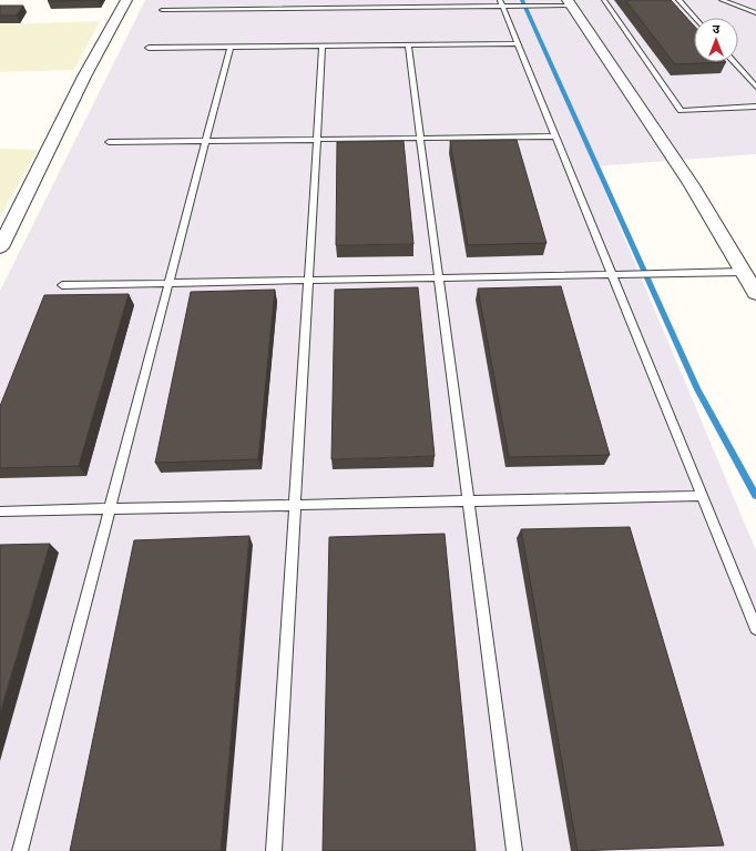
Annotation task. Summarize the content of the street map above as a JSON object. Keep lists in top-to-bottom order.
{
  "north": "top"
}
